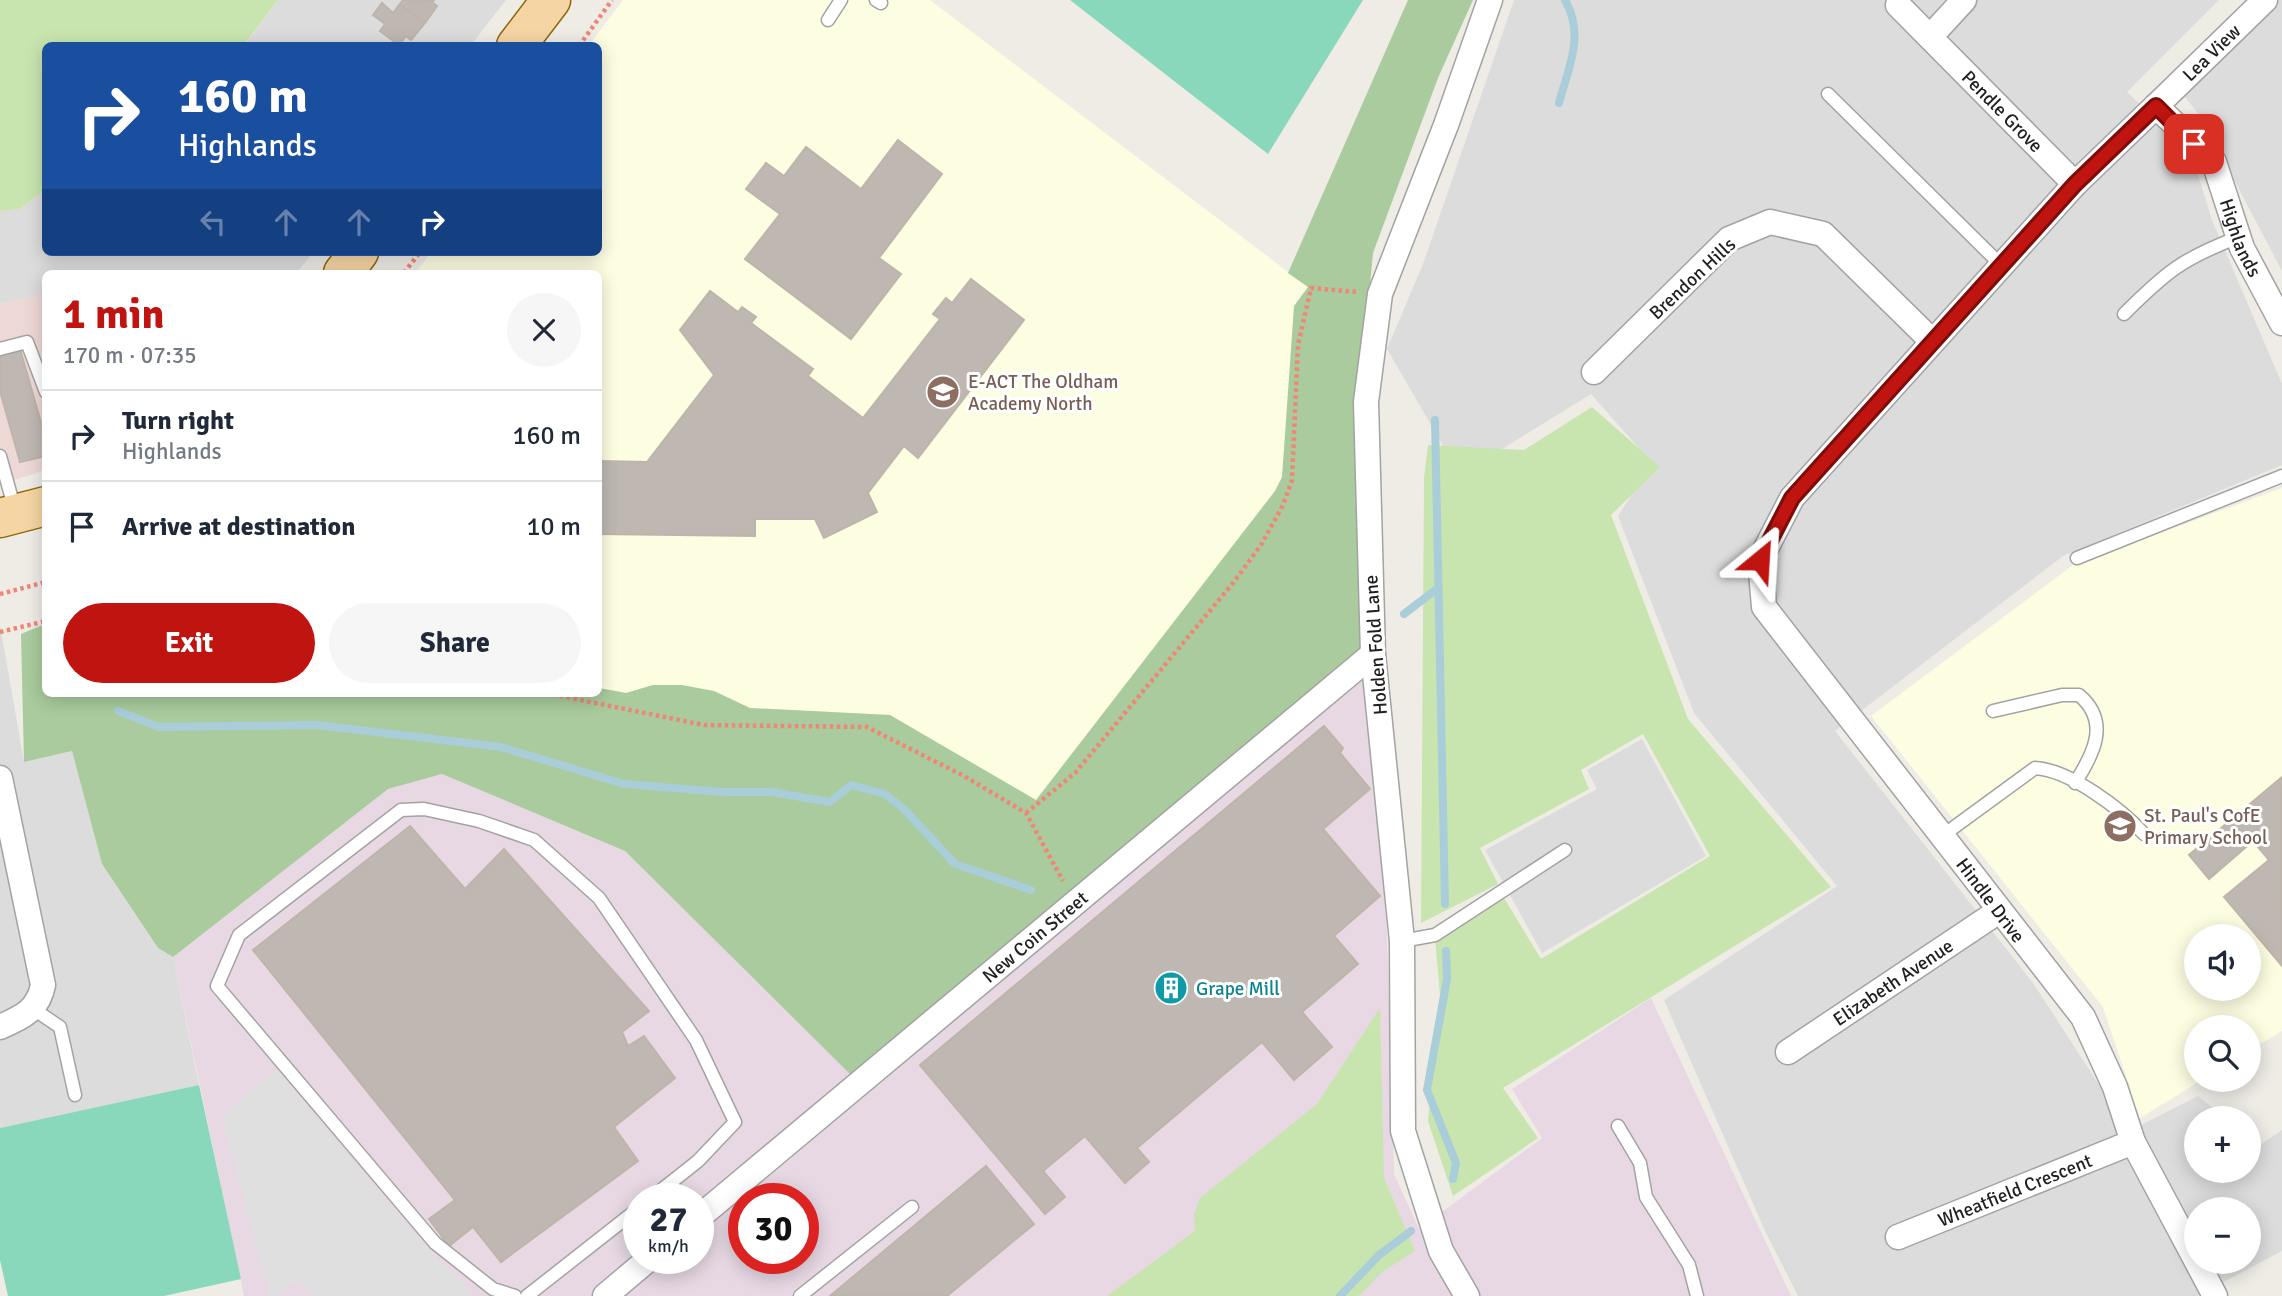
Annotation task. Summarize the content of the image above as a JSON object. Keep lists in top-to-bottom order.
{
  "streets": {
    "street": [
      "Lea View",
      "Pendle Grove",
      "Highlands",
      "Brendon Hills",
      "Holden Fold Lane",
      "Hindle Drive",
      "New Coin Street",
      "Elizabeth Avenue",
      "Wheatfield Crescent"
    ]
  },
  "crossings": [
    ["Lea View", "Highlands"],
    ["Brendon Hills", "Hindle Drive"],
    ["Holden Fold Lane", "New Coin Street"],
    ["Hindle Drive", "Elizabeth Avenue"],
    ["Hindle Drive", "Wheatfield Crescent"]
  ],
  "places": {
    "school or university": ["E-ACT The Oldham Academy North", "St. Paul's CofE Primary School"],
    "building": ["Grape Mill"]
  },
  "page": {
    "turn": ["160 m", "Highlands"],
    "heading": ["1 min", "170 m · 07:35"],
    "list": [
      {
        "name": "Turn right",
        "note": "Highlands",
        "value": "160 m"
      },
      {
        "name": "Arrive at destination",
        "value": "10 m"
      }
    ],
    "buttons": ["Exit", "Share"],
    "map_buttons": ["+", "−"],
    "speed": "27 km/h",
    "limit": "30"
  }
}
